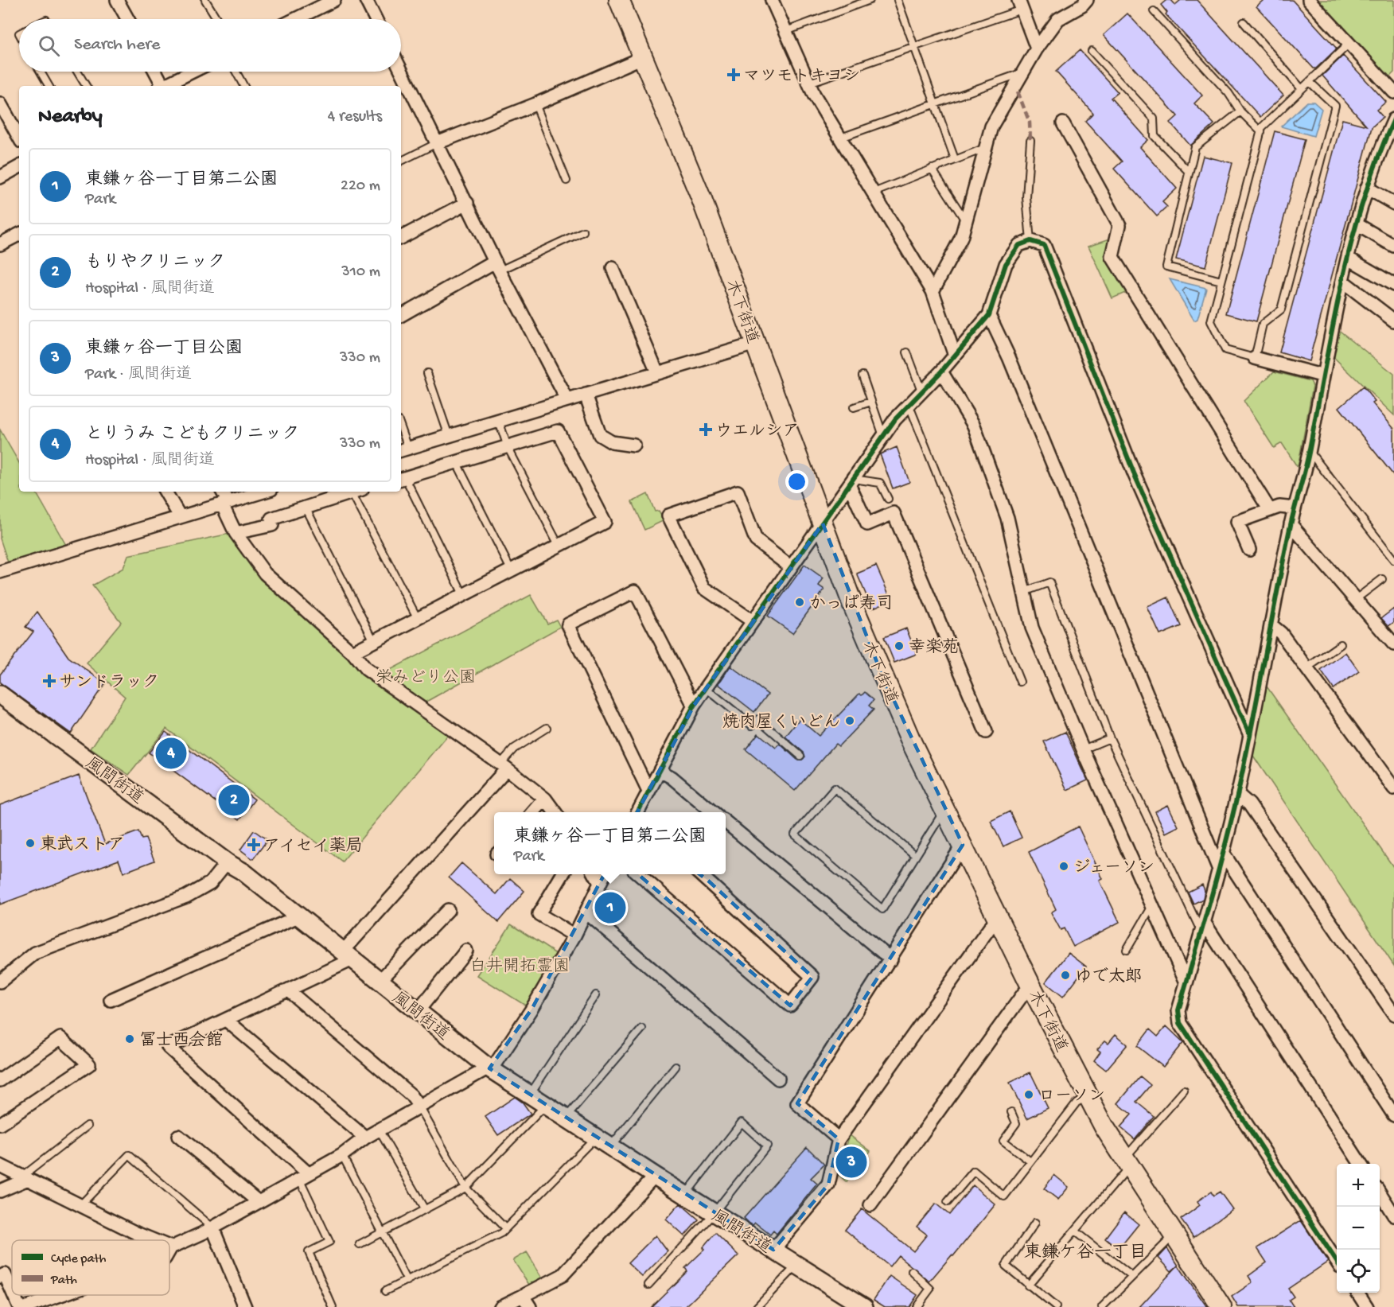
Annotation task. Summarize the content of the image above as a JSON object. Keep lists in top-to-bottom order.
{
  "streets": {
    "main road": ["木下街道"],
    "street": ["風間街道"]
  },
  "districts": ["東鎌ケ谷一丁目"],
  "parks": ["栄みどり公園", "白井開拓霊園"],
  "places": {
    "health": [
      "マツモトキヨシ",
      "ウエルシア",
      "サンドラック",
      "アイセイ薬局"
    ],
    "other": [
      "かっぱ寿司",
      "幸楽苑",
      "焼肉屋くいどん",
      "東武ストア",
      "ジェーソン",
      "ゆで太郎",
      "冨士西会館",
      "ローソン"
    ]
  },
  "legend": ["Cycle path", "Path"],
  "page": {
    "search": "Search here",
    "heading": ["Nearby", "4 results"],
    "list": [
      {
        "mark": "1",
        "name": "東鎌ヶ谷一丁目第二公園",
        "note": "Park",
        "value": "220 m"
      },
      {
        "mark": "2",
        "name": "もりやクリニック",
        "note": "Hospital · 風間街道",
        "value": "310 m"
      },
      {
        "mark": "3",
        "name": "東鎌ヶ谷一丁目公園",
        "note": "Park · 風間街道",
        "value": "330 m"
      },
      {
        "mark": "4",
        "name": "とりうみ こどもクリニック",
        "note": "Hospital · 風間街道",
        "value": "330 m"
      }
    ],
    "pins": [
      "4",
      "2",
      "1",
      "3"
    ],
    "popup": ["東鎌ヶ谷一丁目第二公園", "Park"],
    "map_buttons": ["+", "−"]
  }
}
